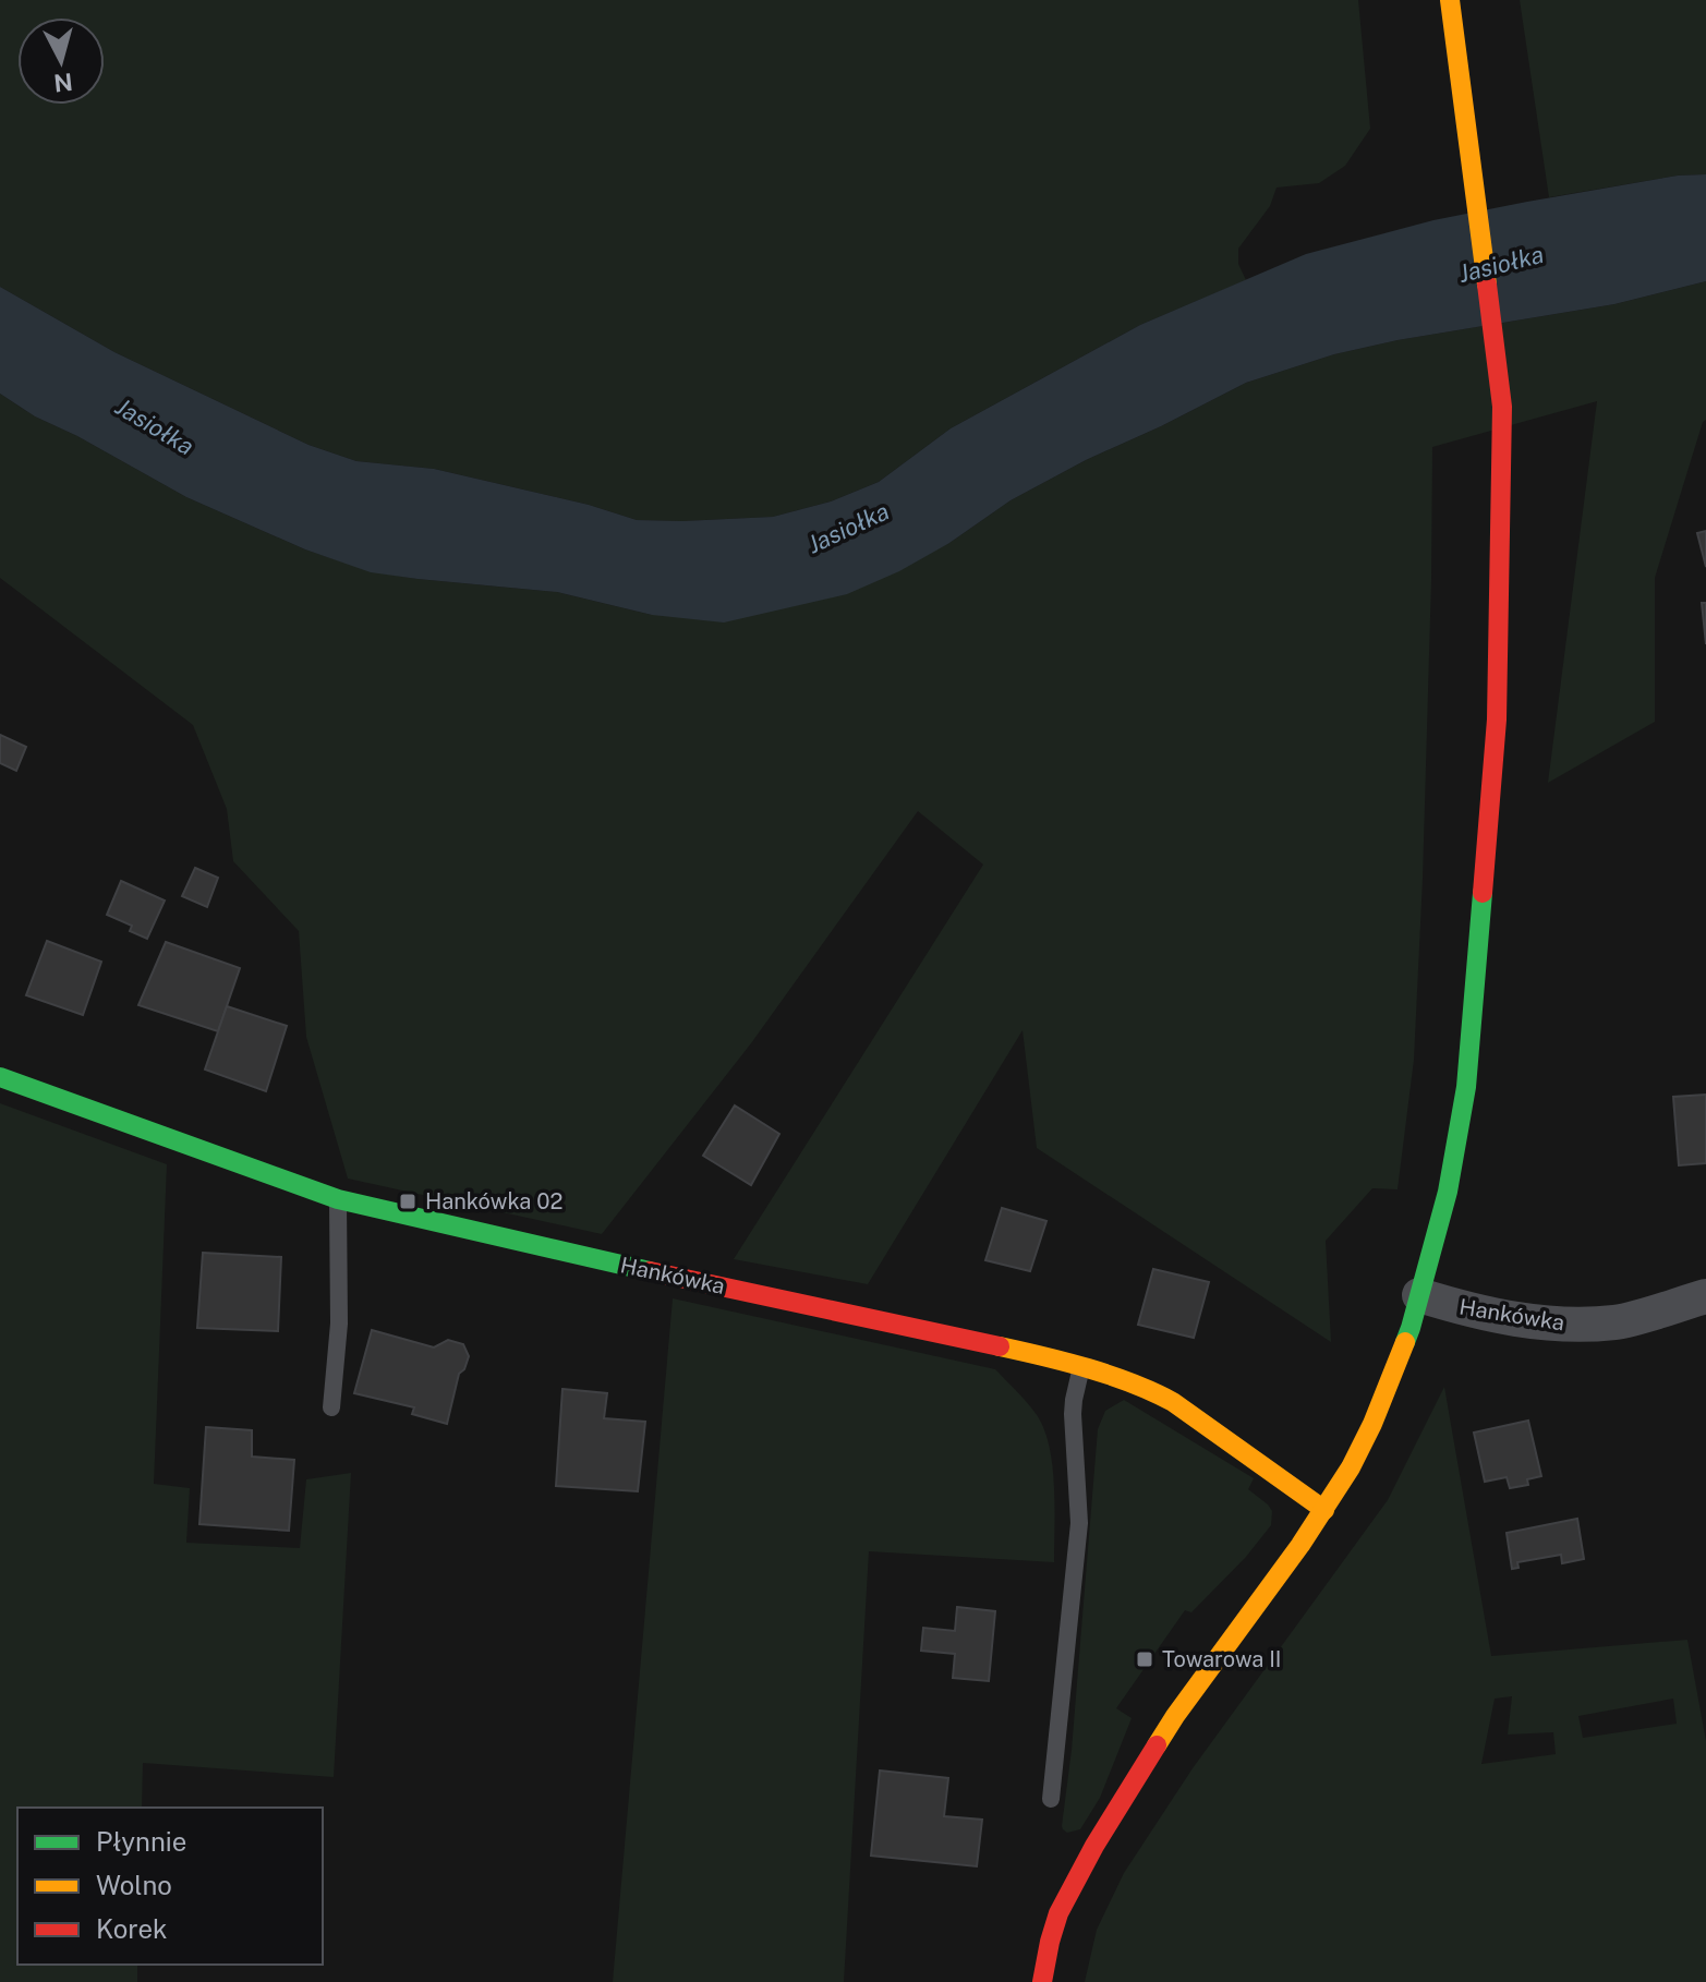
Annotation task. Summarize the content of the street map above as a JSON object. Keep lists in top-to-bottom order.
{
  "streets": {
    "street": ["Hankówka"]
  },
  "water": ["Jasiołka"],
  "places": {
    "transit": ["Hankówka 02", "Towarowa II"]
  },
  "legend": ["Płynnie", "Wolno", "Korek"],
  "north": "bottom"
}
